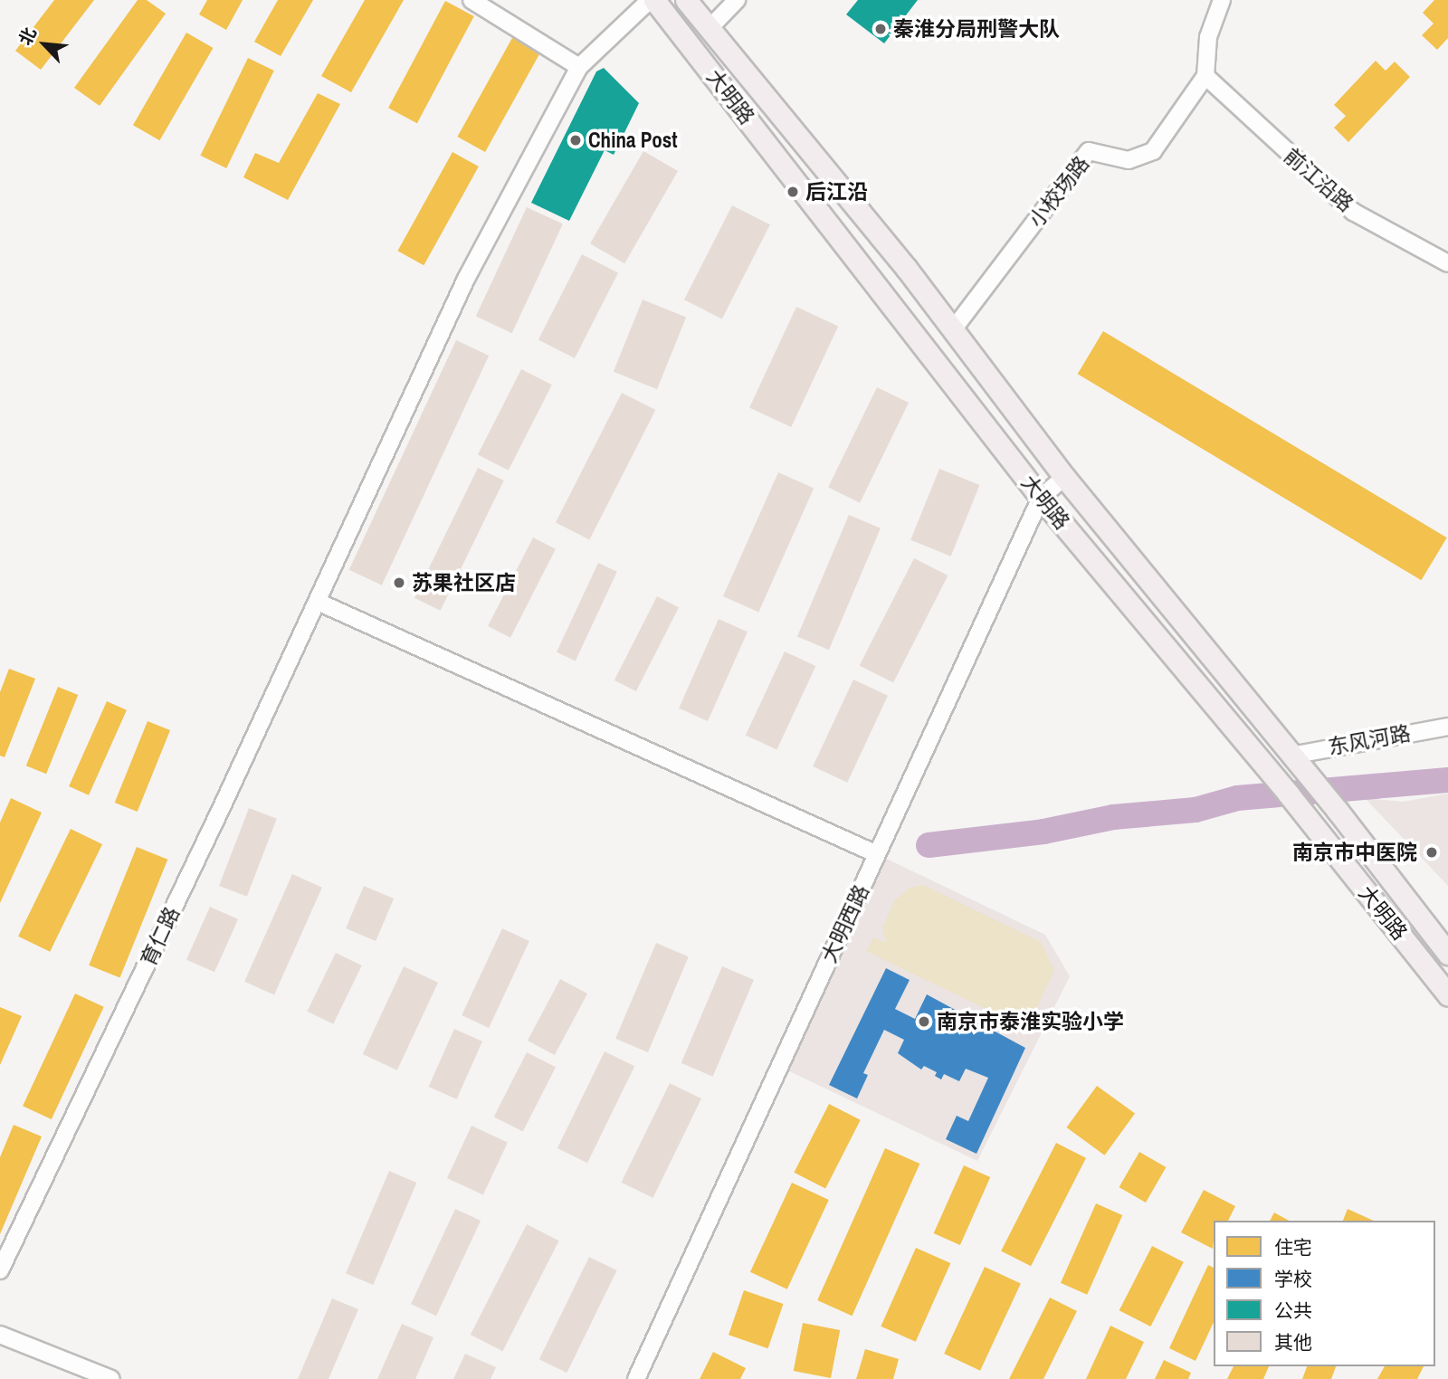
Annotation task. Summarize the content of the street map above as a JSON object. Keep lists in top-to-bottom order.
{
  "streets": {
    "main road": ["大明路"],
    "street": [
      "前江沿路",
      "小校场路",
      "东风河路",
      "大明西路",
      "育仁路"
    ]
  },
  "crossings": [
    ["大明路", "大明西路"],
    ["大明路", "育仁路"],
    ["前江沿路", "小校场路"]
  ],
  "places": [
    "秦淮分局刑警大队",
    "China Post",
    "后江沿",
    "苏果社区店",
    "南京市中医院",
    "南京市泰淮实验小学"
  ],
  "legend": [
    "住宅",
    "学校",
    "公共",
    "其他"
  ],
  "north": "top left"
}
